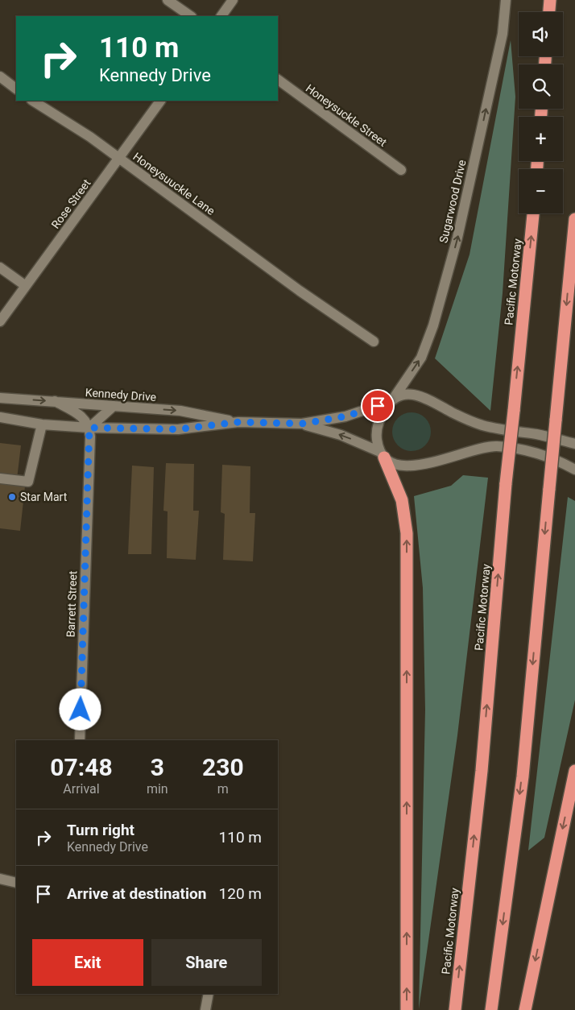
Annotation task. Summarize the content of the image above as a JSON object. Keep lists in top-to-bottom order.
{
  "streets": {
    "highway": ["Pacific Motorway"],
    "street": [
      "Honeysuckle Street",
      "Honeysuuckle Lane",
      "Sugarwood Drive",
      "Rose Street",
      "Kennedy Drive",
      "Barrett Street"
    ]
  },
  "crossings": [
    ["Honeysuuckle Lane", "Rose Street"],
    ["Sugarwood Drive", "Kennedy Drive"],
    ["Kennedy Drive", "Barrett Street"]
  ],
  "one_way": ["Sugarwood Drive"],
  "places": ["Star Mart"],
  "page": {
    "map_buttons": ["+", "−"],
    "turn": ["110 m", "Kennedy Drive"],
    "eta": [
      "07:48",
      "Arrival",
      "3",
      "min",
      "230",
      "m"
    ],
    "list": [
      {
        "name": "Turn right",
        "note": "Kennedy Drive",
        "value": "110 m"
      },
      {
        "name": "Arrive at destination",
        "value": "120 m"
      }
    ],
    "buttons": ["Exit", "Share"]
  }
}
